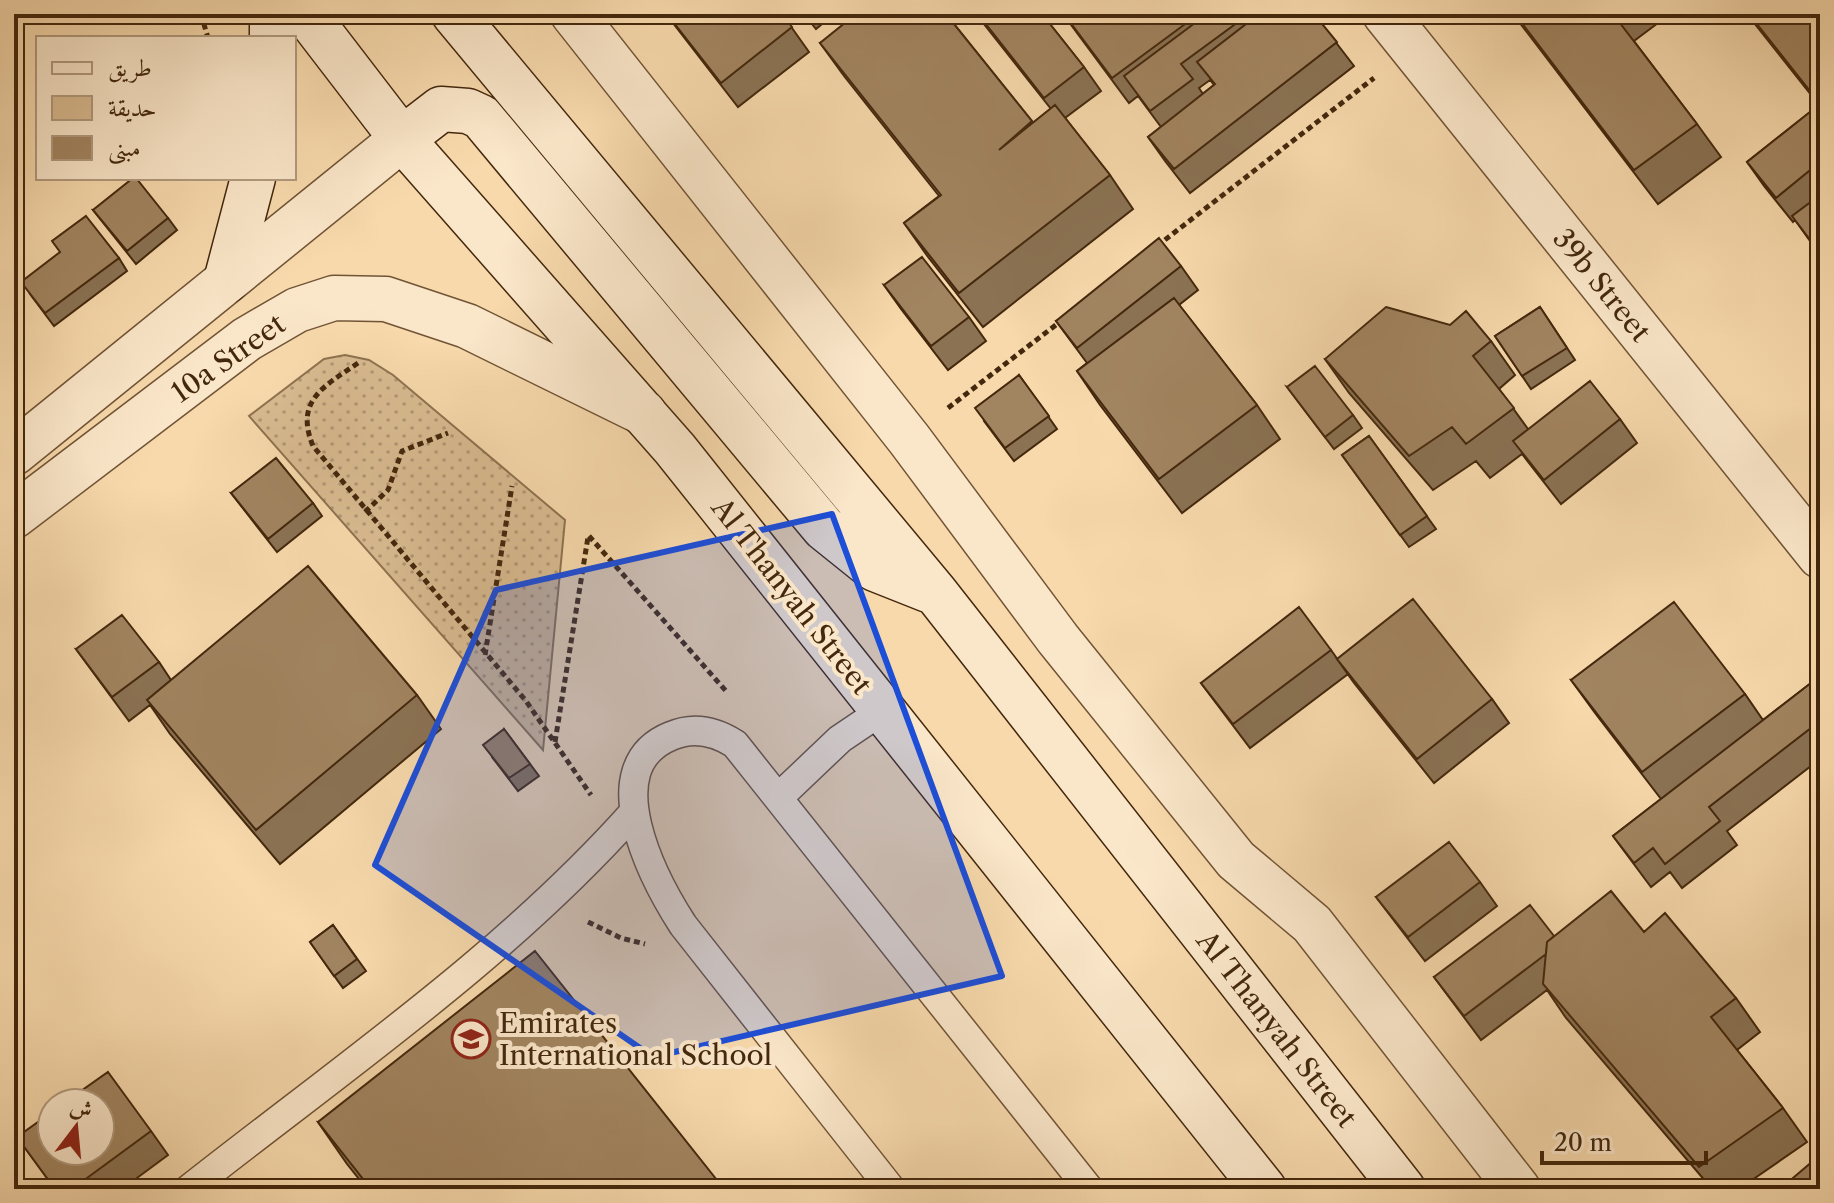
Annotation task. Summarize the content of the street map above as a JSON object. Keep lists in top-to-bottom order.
{
  "streets": {
    "main road": ["39b Street", "10a Street", "Al Thanyah Street"]
  },
  "crossings": [
    ["10a Street", "Al Thanyah Street"]
  ],
  "places": {
    "school or university": ["Emirates International School"]
  },
  "legend": ["طريق", "حديقة", "مبنى"],
  "scale_bar": "20 m",
  "north": "top"
}
